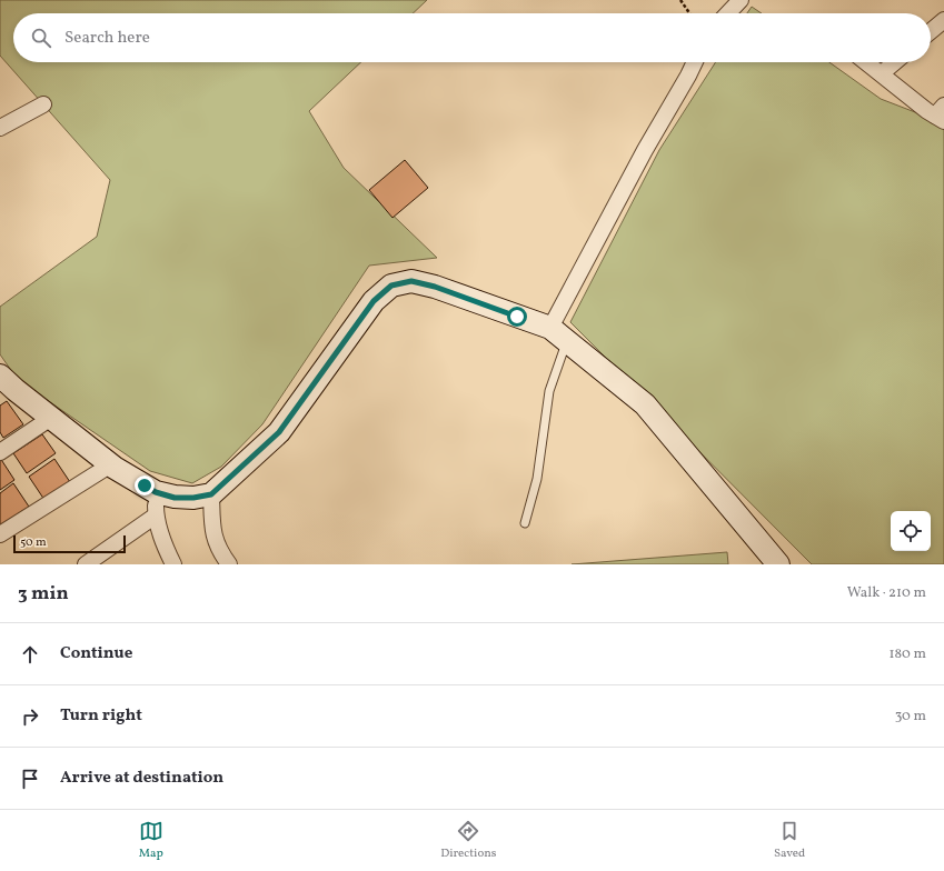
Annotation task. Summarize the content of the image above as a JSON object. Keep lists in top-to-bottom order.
{
  "scale_bar": "50 m",
  "page": {
    "search": "Search here",
    "scale": "50 m",
    "heading": ["3 min", "Walk · 210 m"],
    "list": [
      ["Continue", "180 m"],
      ["Turn right", "30 m"],
      "Arrive at destination"
    ],
    "nav": ["Map", "Directions", "Saved"]
  }
}
